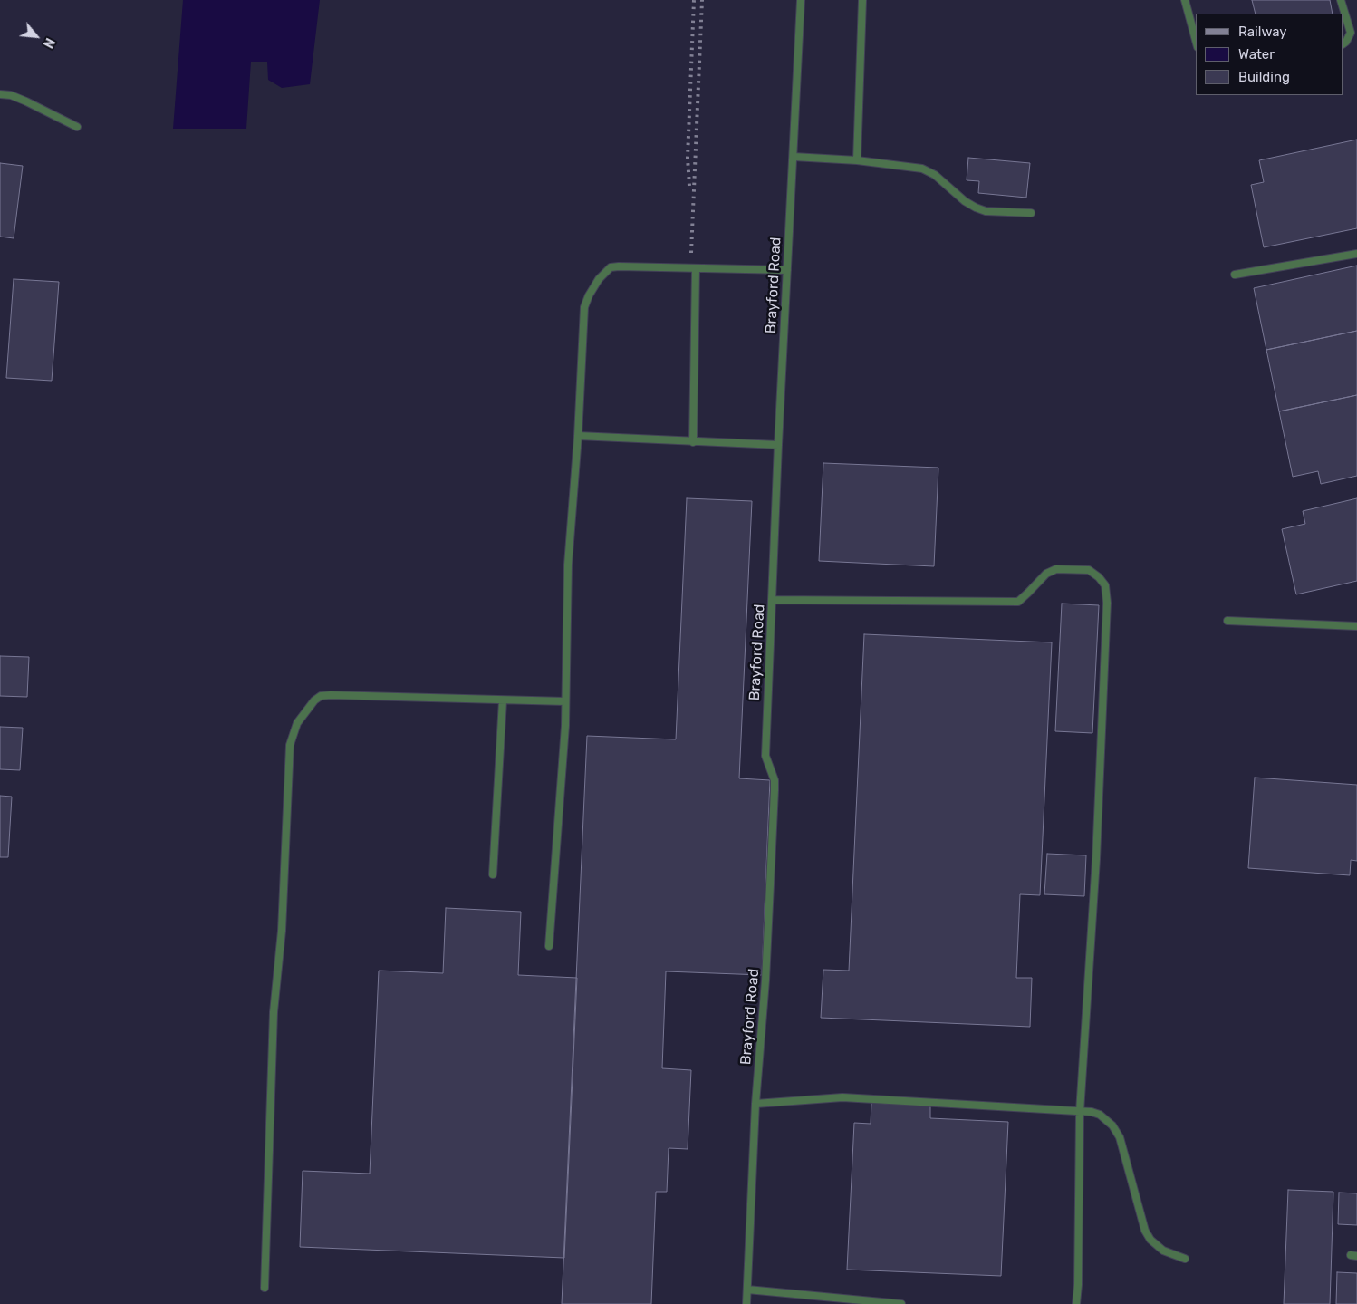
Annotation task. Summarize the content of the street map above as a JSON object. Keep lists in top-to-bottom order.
{
  "streets": {
    "lane": ["Brayford Road"]
  },
  "legend": ["Railway", "Water", "Building"],
  "north": "bottom right"
}
